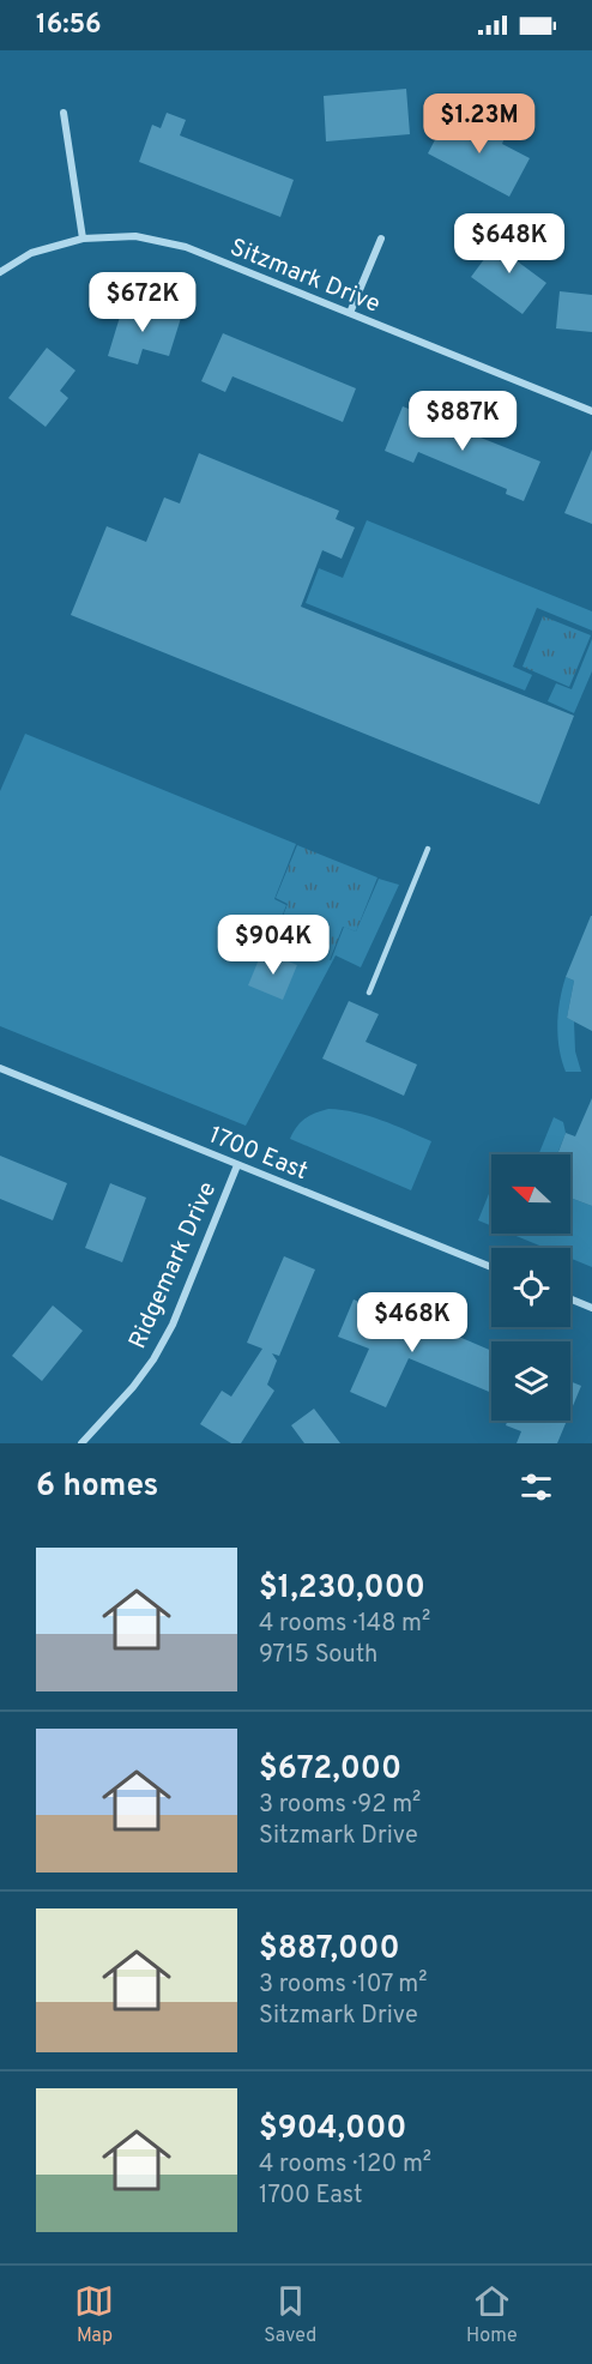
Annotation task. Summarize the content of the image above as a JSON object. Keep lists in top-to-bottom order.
{
  "streets": {
    "street": ["Sitzmark Drive", "1700 East", "Ridgemark Drive"]
  },
  "crossings": [
    ["1700 East", "Ridgemark Drive"]
  ],
  "north": "left",
  "page": {
    "status": "16:56",
    "price": [
      "$1.23M",
      "$648K",
      "$672K",
      "$887K",
      "$904K",
      "$468K"
    ],
    "heading": "6 homes",
    "list": [
      {
        "name": "$1,230,000",
        "note": "4 rooms · 148 m² · 9715 South"
      },
      {
        "name": "$672,000",
        "note": "3 rooms · 92 m² · Sitzmark Drive"
      },
      {
        "name": "$887,000",
        "note": "3 rooms · 107 m² · Sitzmark Drive"
      },
      {
        "name": "$904,000",
        "note": "4 rooms · 120 m² · 1700 East"
      }
    ],
    "tabs": ["Map", "Saved", "Home"]
  }
}
